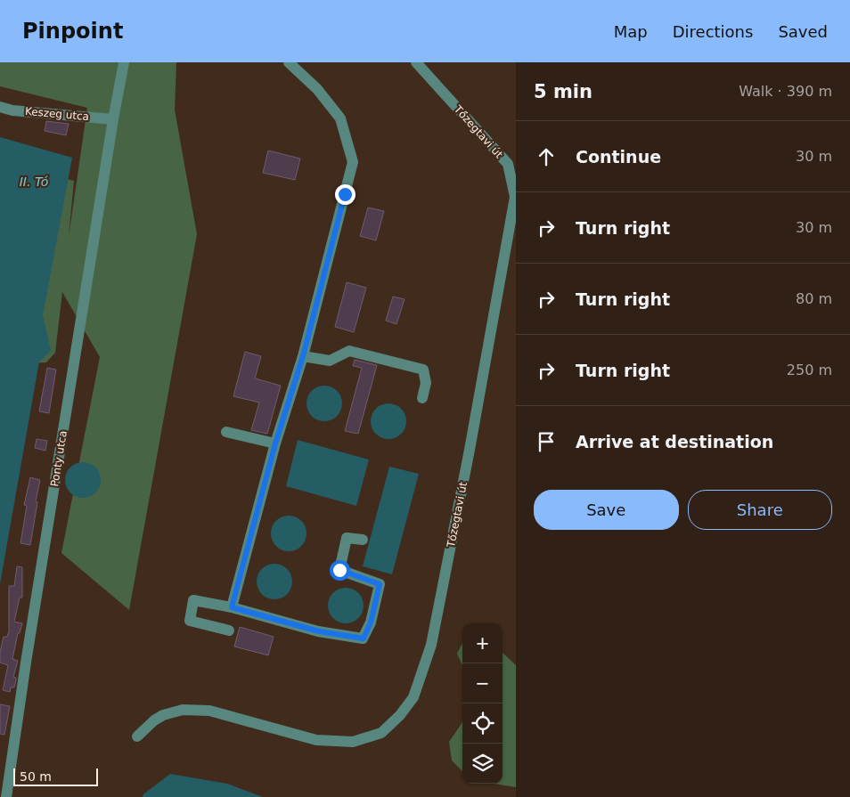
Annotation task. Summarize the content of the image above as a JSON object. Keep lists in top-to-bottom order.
{
  "streets": {
    "street": ["Keszeg utca", "Tőzegtavi út", "Ponty utca"]
  },
  "crossings": [
    ["Keszeg utca", "Ponty utca"]
  ],
  "water": ["II. Tó"],
  "scale_bar": "50 m",
  "page": {
    "header": "Pinpoint",
    "nav": ["Map", "Directions", "Saved"],
    "heading": ["5 min", "Walk · 390 m"],
    "list": [
      ["Continue", "30 m"],
      ["Turn right", "30 m"],
      ["Turn right", "80 m"],
      ["Turn right", "250 m"],
      "Arrive at destination"
    ],
    "buttons": ["Save", "Share"],
    "map_buttons": ["+", "−"],
    "scale": "50 m"
  }
}
